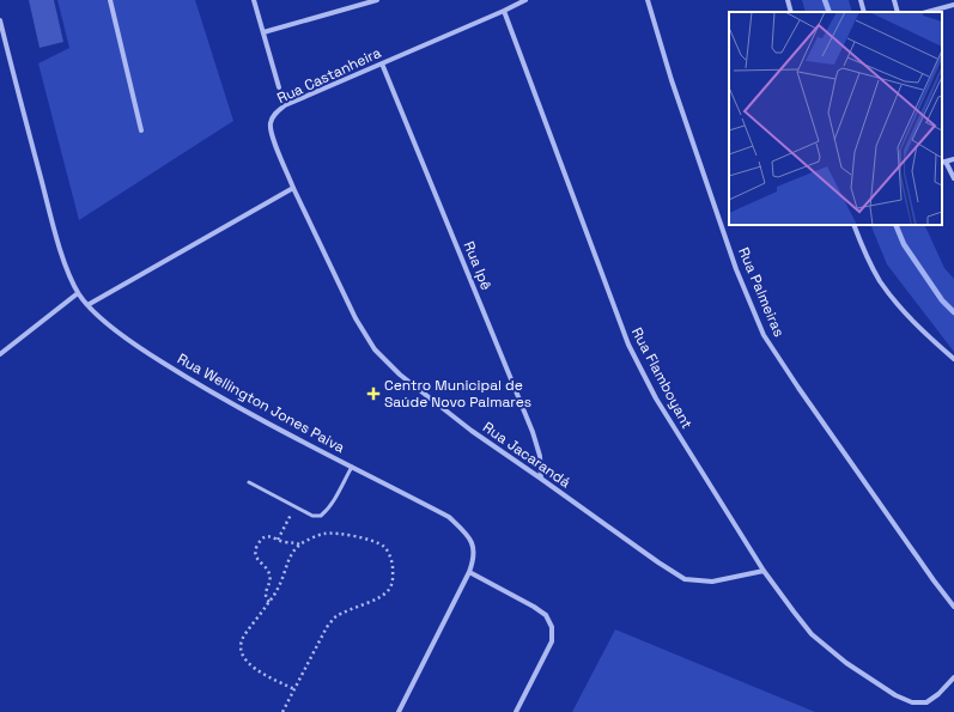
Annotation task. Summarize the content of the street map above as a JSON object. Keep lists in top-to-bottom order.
{
  "streets": {
    "street": [
      "Rua Castanheira",
      "Rua Ipê",
      "Rua Palmeiras",
      "Rua Flamboyant",
      "Rua Wellington Jones Paiva",
      "Rua Jacarandá"
    ]
  },
  "crossings": [
    ["Rua Castanheira", "Rua Ipê"],
    ["Rua Castanheira", "Rua Flamboyant"],
    ["Rua Castanheira", "Rua Jacarandá"],
    ["Rua Ipê", "Rua Jacarandá"],
    ["Rua Flamboyant", "Rua Jacarandá"]
  ],
  "places": {
    "health": ["Centro Municipal de Saúde Novo Palmares"]
  }
}
